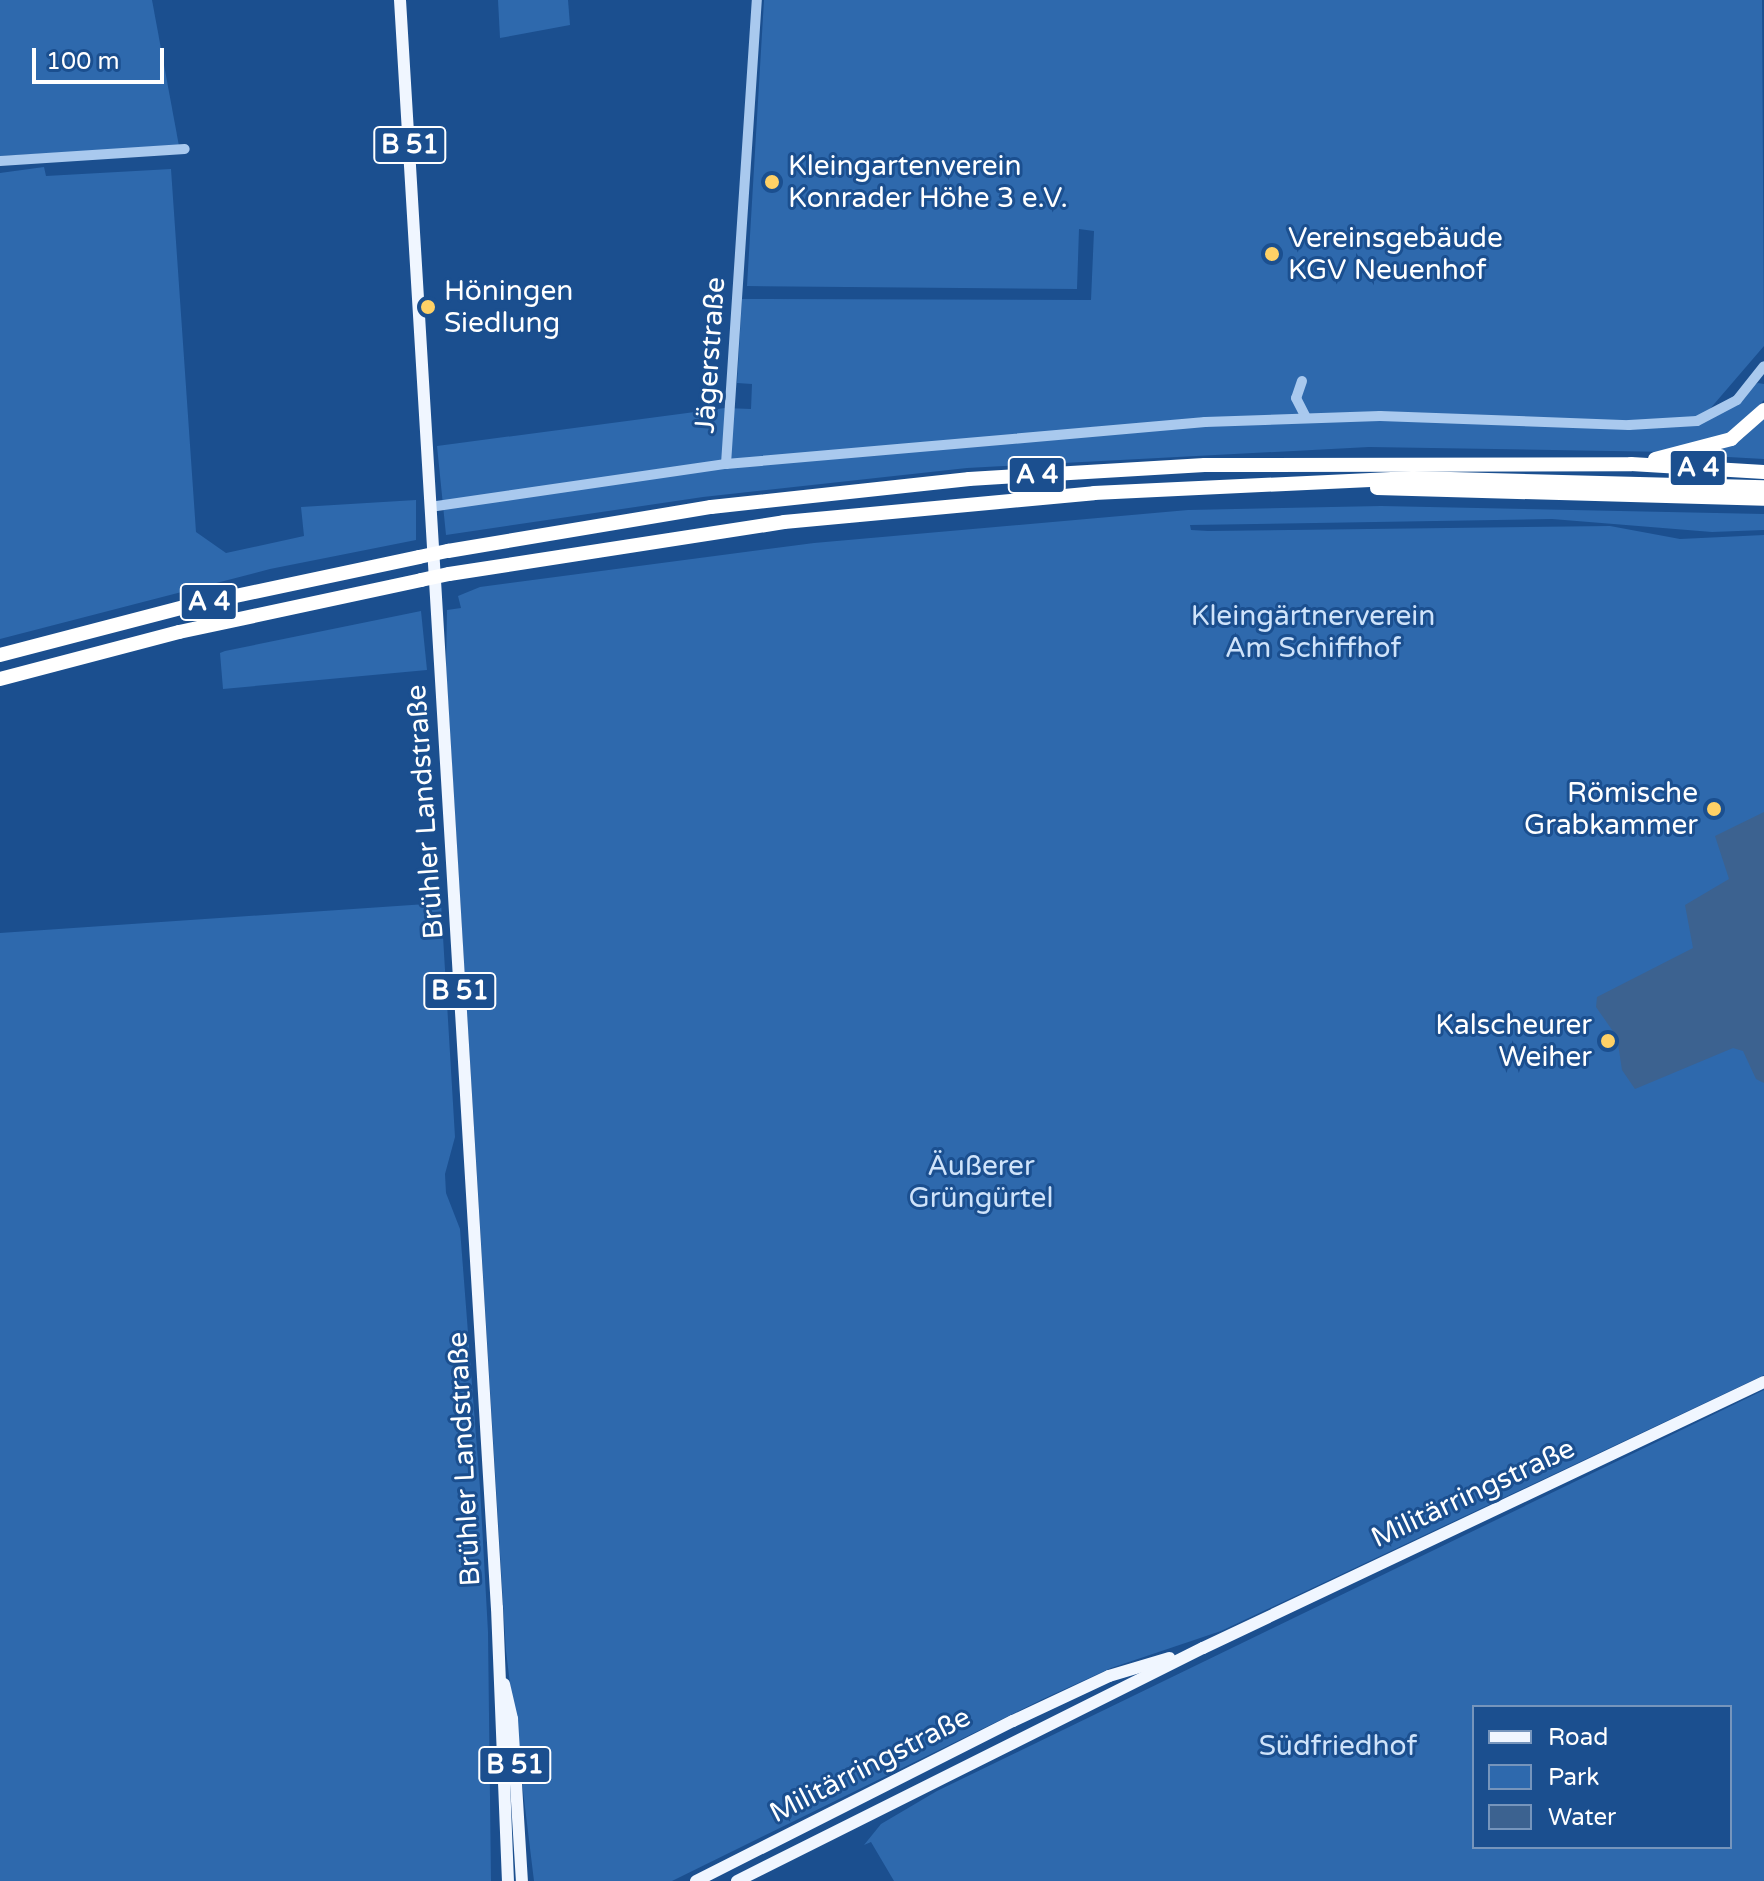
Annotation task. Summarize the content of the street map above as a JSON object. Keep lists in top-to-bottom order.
{
  "streets": {
    "highway": ["A 4"],
    "main road": ["B 51", "Brühler Landstraße", "Militärringstraße"],
    "street": ["Jägerstraße"]
  },
  "crossings": [
    ["Jägerstraße", "Brühler Landstraße"]
  ],
  "parks": ["Kleingärtnerverein Am Schiffhof", "Äußerer Grüngürtel", "Südfriedhof"],
  "places": [
    "Kleingartenverein Konrader Höhe 3 e.V.",
    "Vereinsgebäude KGV Neuenhof",
    "Höningen Siedlung",
    "Römische Grabkammer",
    "Kalscheurer Weiher"
  ],
  "legend": ["Road", "Park", "Water"],
  "scale_bar": "100 m"
}
